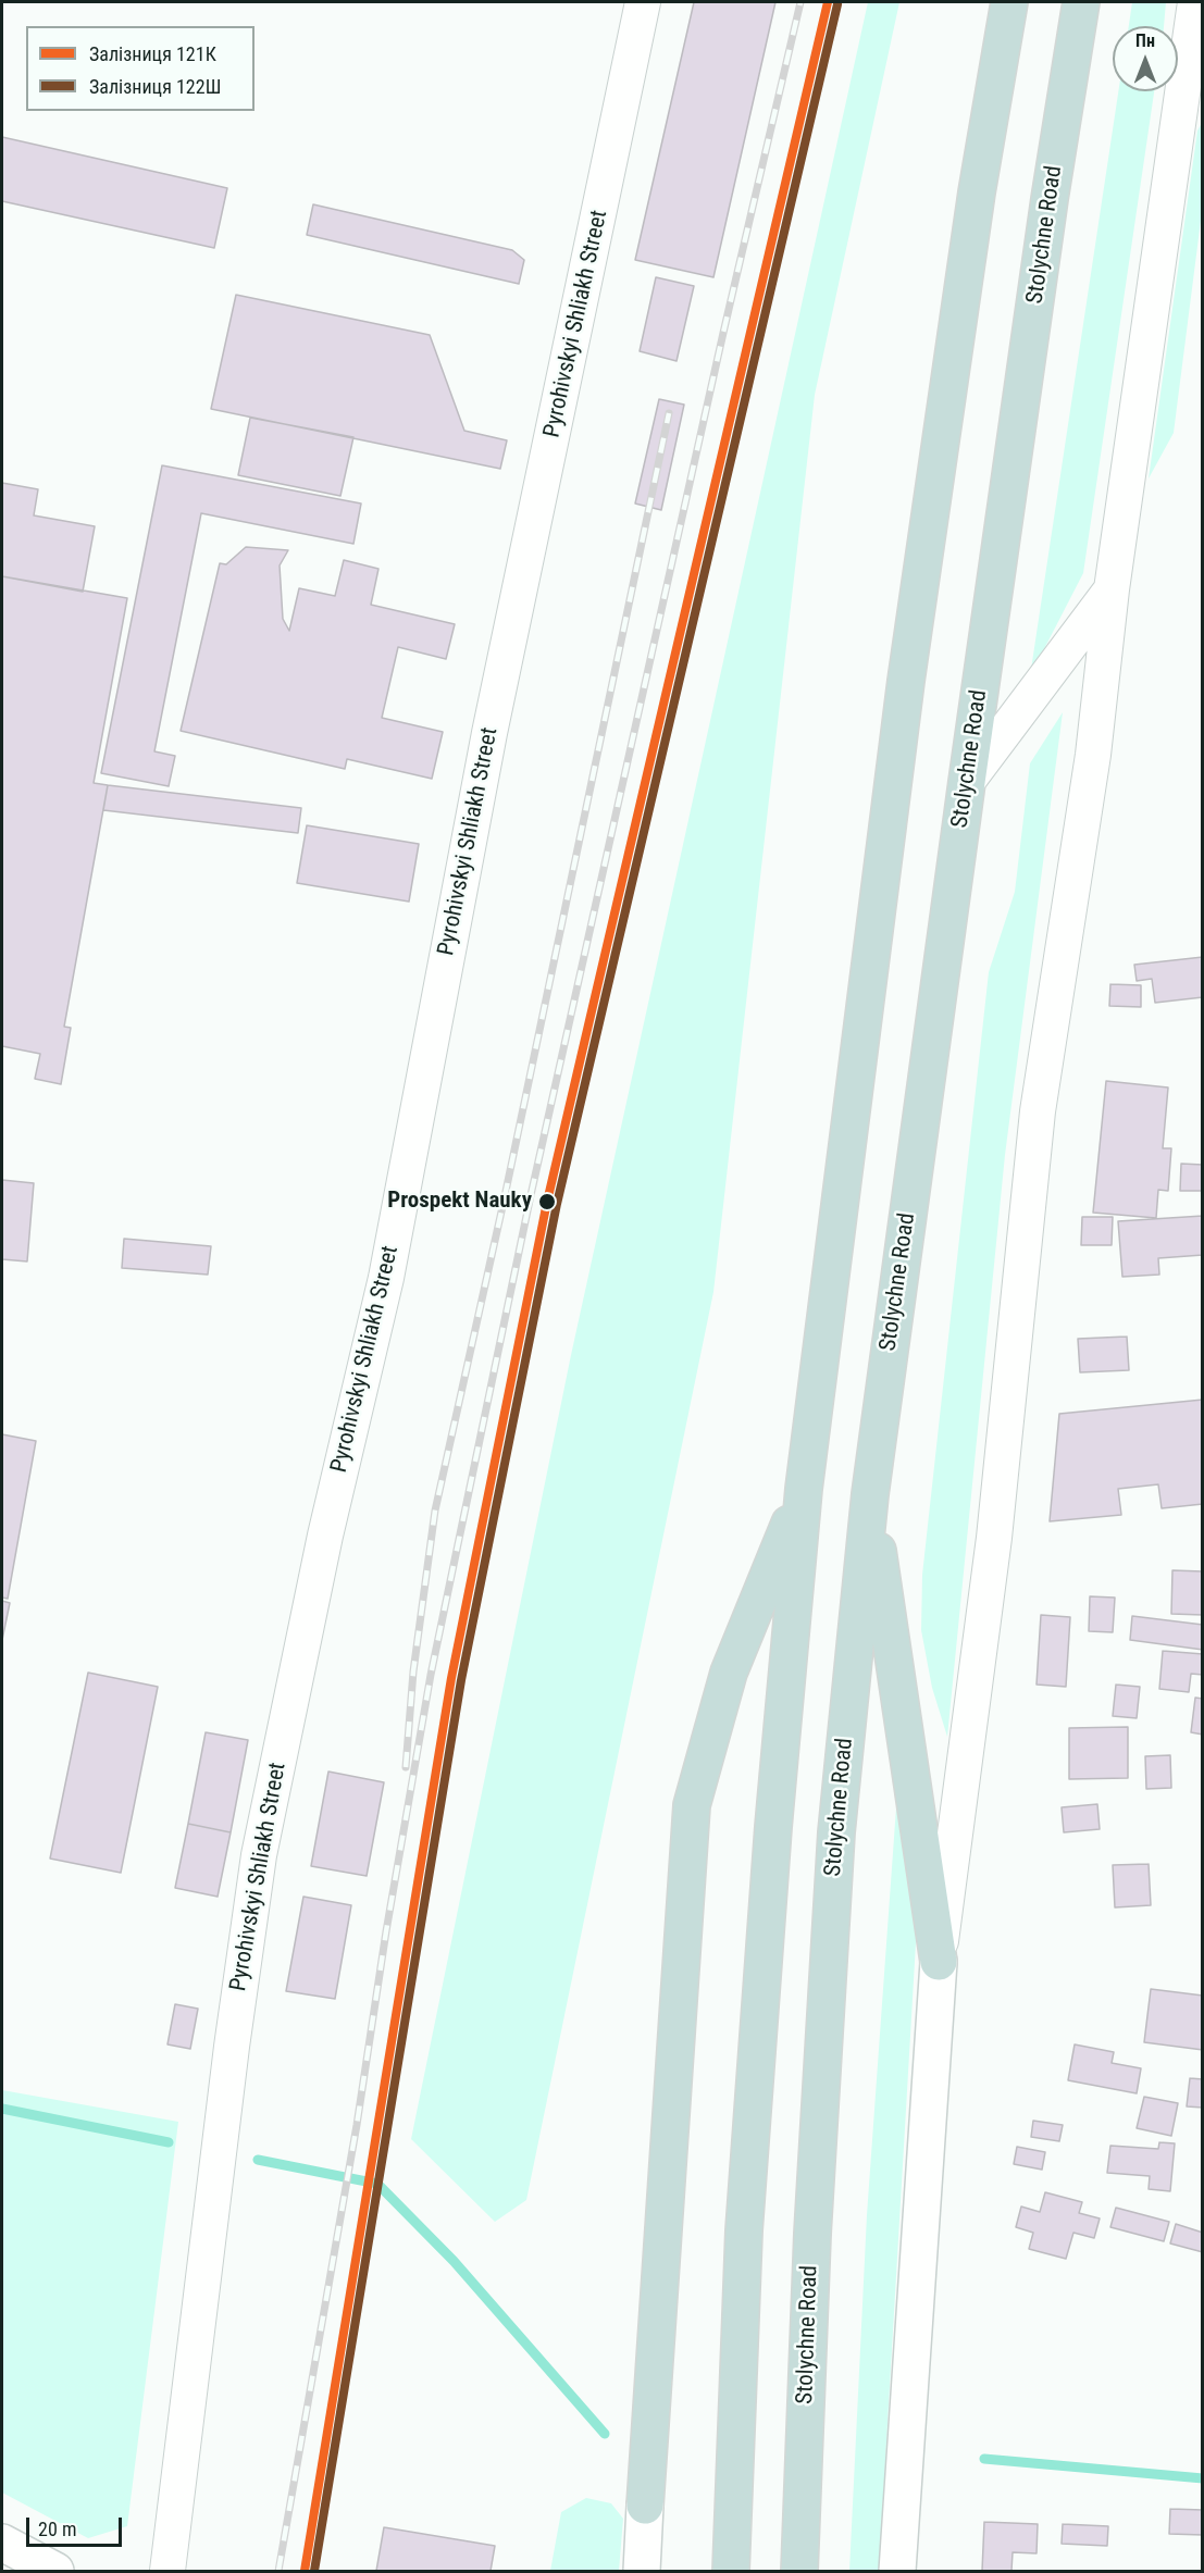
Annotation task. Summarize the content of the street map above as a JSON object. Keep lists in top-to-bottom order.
{
  "streets": {
    "highway": ["Stolychne Road"],
    "street": ["Pyrohivskyi Shliakh Street"]
  },
  "places": ["Prospekt Nauky"],
  "lines": ["rail line 121К", "rail line 122Ш"],
  "legend": ["Залізниця 121К", "Залізниця 122Ш"],
  "scale_bar": "20 m",
  "north": "top"
}
